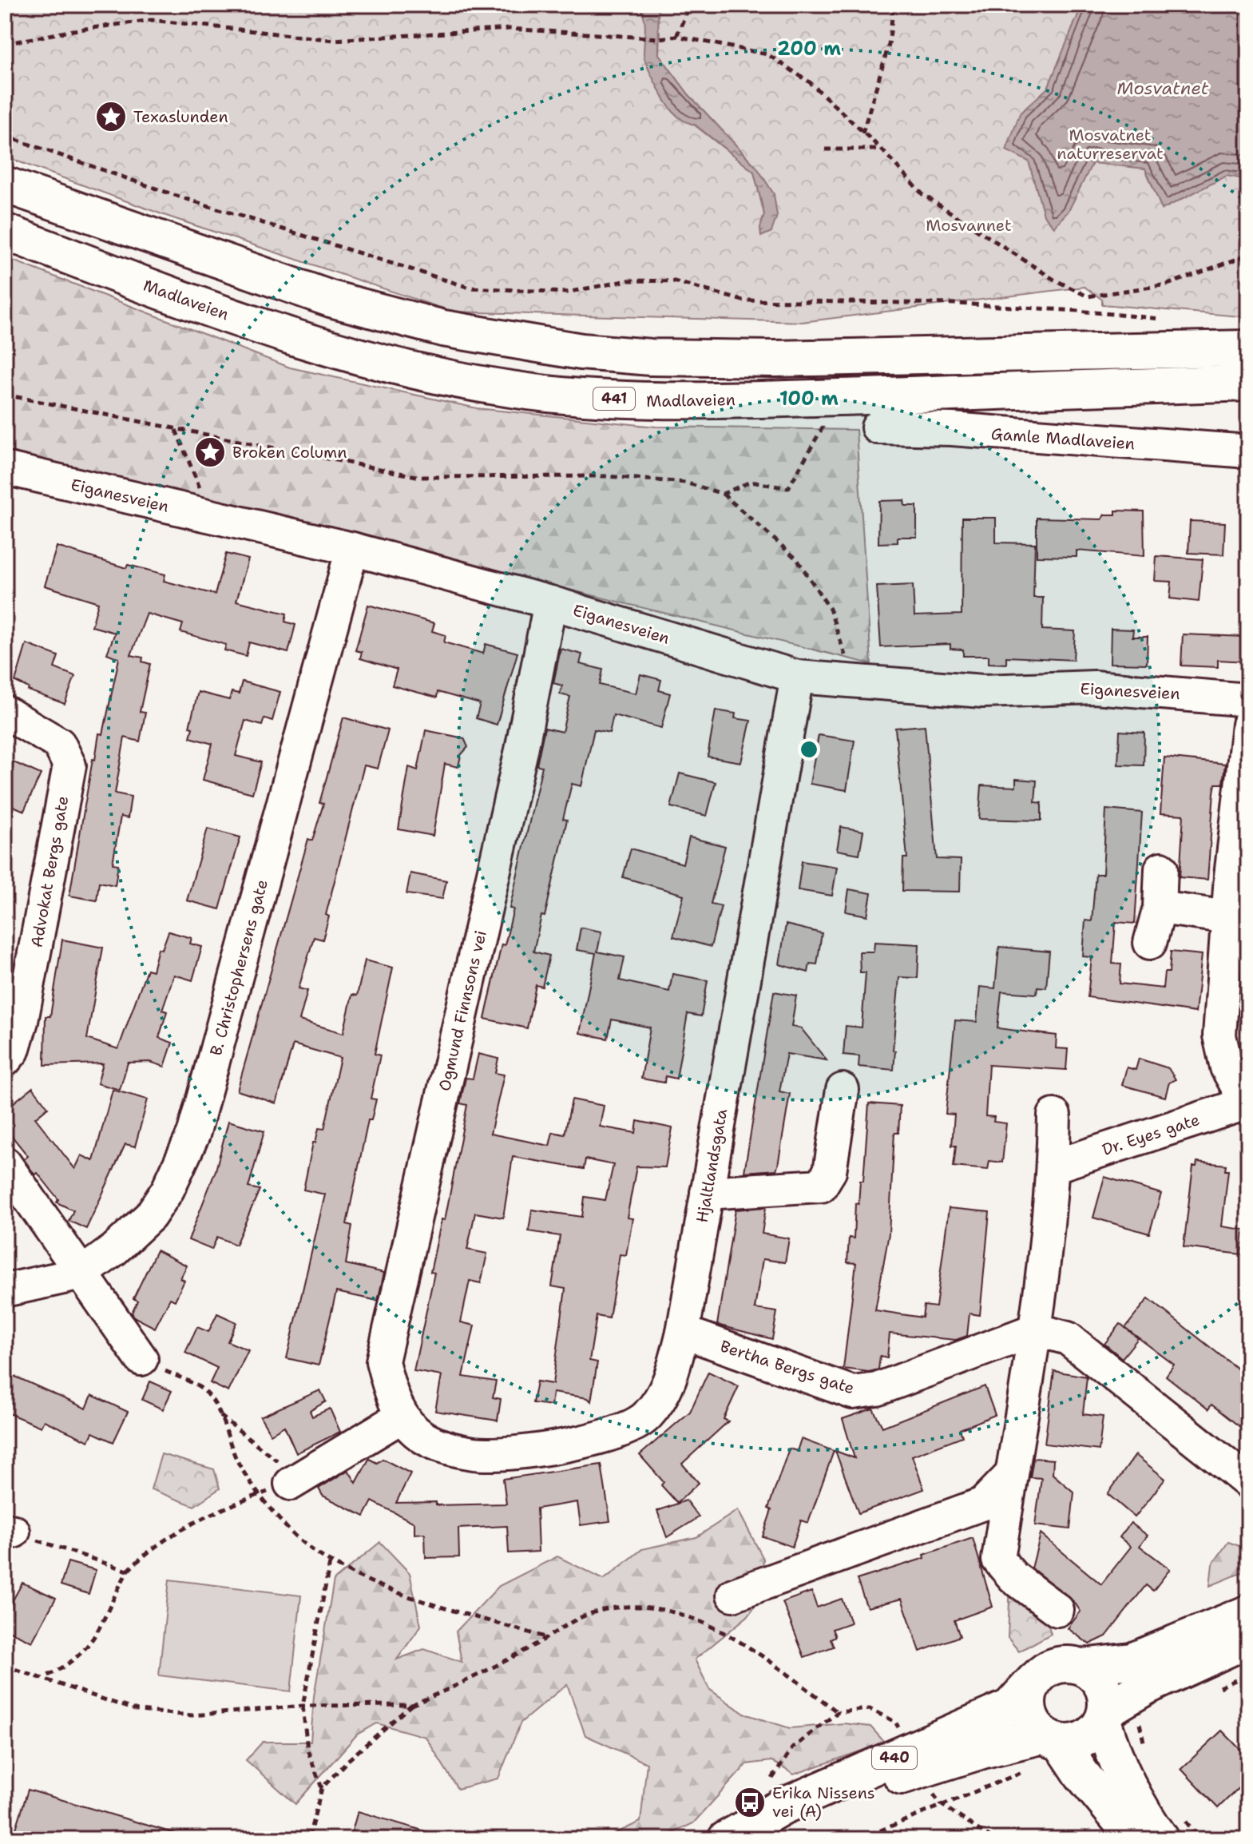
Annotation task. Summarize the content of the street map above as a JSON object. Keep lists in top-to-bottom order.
{
  "streets": {
    "main road": ["Madlaveien", "441", "440"],
    "street": [
      "Gamle Madlaveien",
      "Eiganesveien",
      "Advokat Bergs gate",
      "B. Christophersens gate",
      "Ogmund Finnsons vei",
      "Dr. Eyes gate",
      "Hjaltlandsgata",
      "Bertha Bergs gate"
    ]
  },
  "crossings": [
    ["Eiganesveien", "B. Christophersens gate"],
    ["Eiganesveien", "Ogmund Finnsons vei"],
    ["Eiganesveien", "Hjaltlandsgata"],
    ["Ogmund Finnsons vei", "Hjaltlandsgata"],
    ["Hjaltlandsgata", "Bertha Bergs gate"]
  ],
  "water": ["Mosvatnet"],
  "parks": ["Mosvatnet naturreservat", "Mosvannet"],
  "places": {
    "place": ["Texaslunden", "Broken Column"],
    "bus stop": ["Erika Nissens vei (A)"]
  },
  "rings": ["200 m", "100 m"]
}
